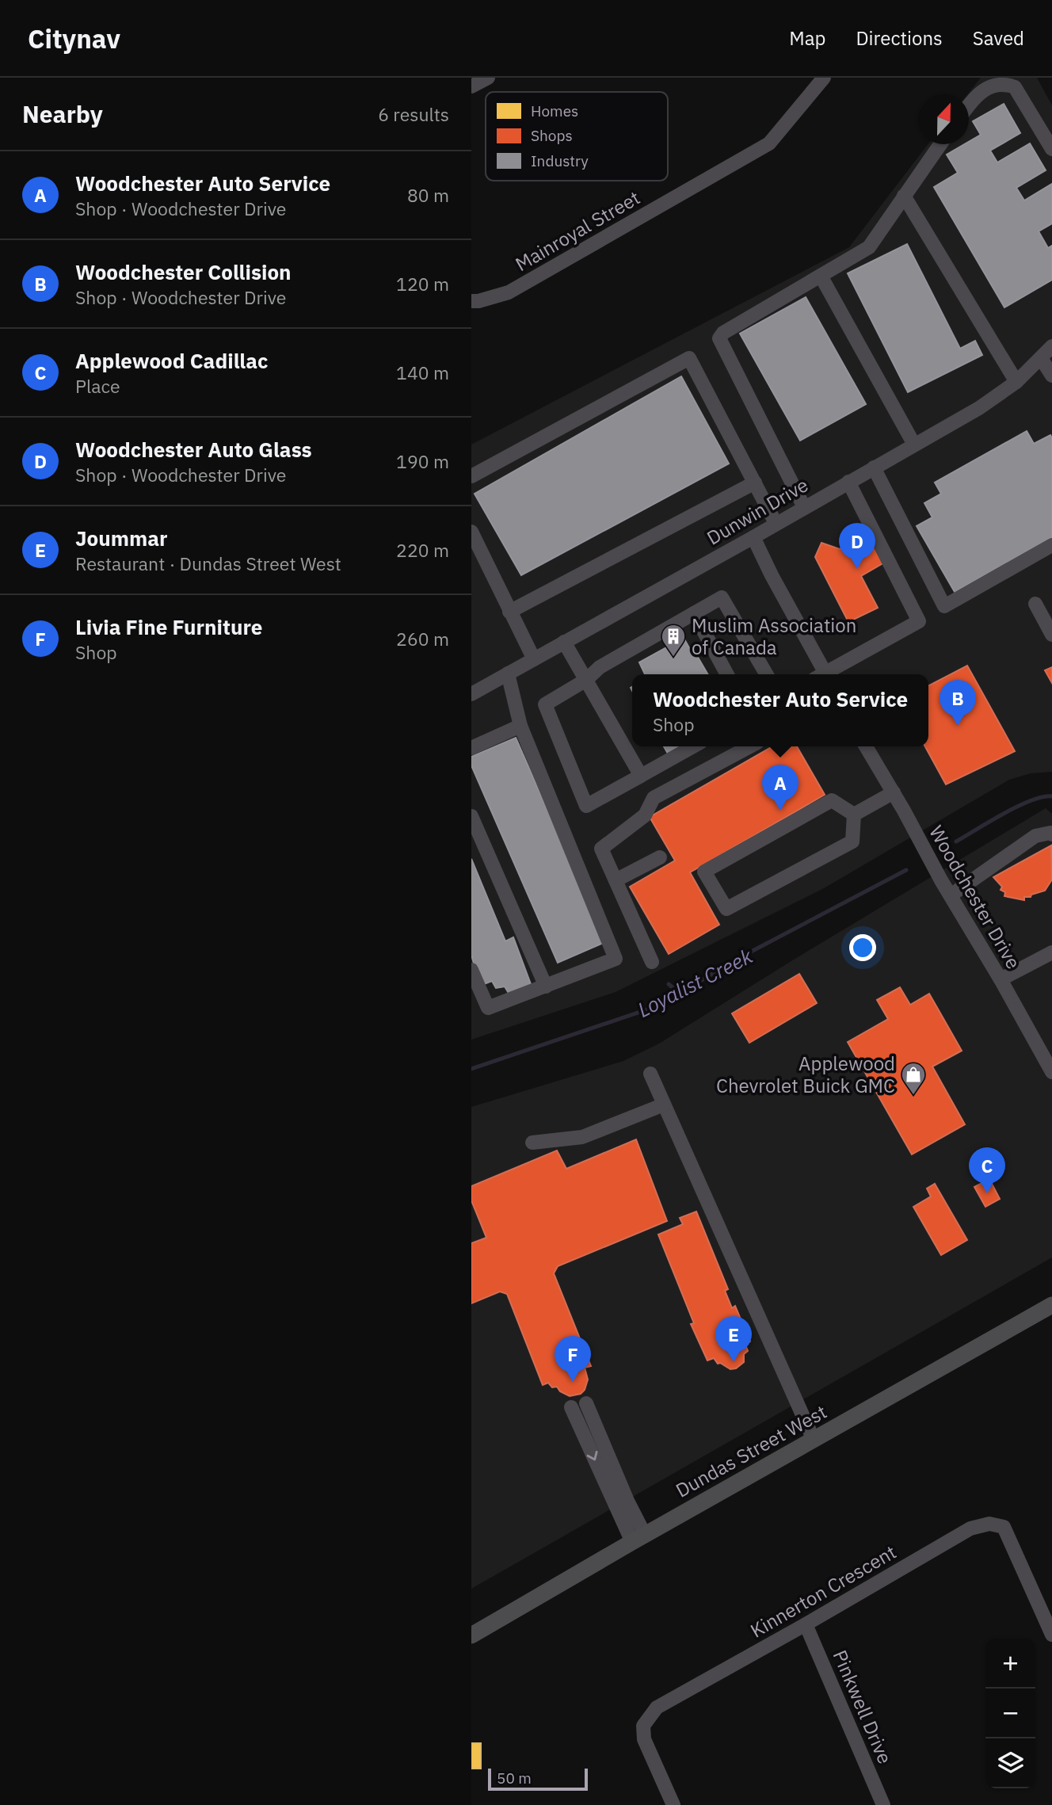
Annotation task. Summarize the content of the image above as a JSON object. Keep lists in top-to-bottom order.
{
  "streets": {
    "main road": ["Dundas Street West"],
    "street": [
      "Mainroyal Street",
      "Dunwin Drive",
      "Woodchester Drive",
      "Kinnerton Crescent",
      "Pinkwell Drive"
    ]
  },
  "crossings": [
    ["Kinnerton Crescent", "Pinkwell Drive"]
  ],
  "water": ["Loyalist Creek"],
  "places": {
    "building": ["Muslim Association of Canada"],
    "shop": ["Applewood Chevrolet Buick GMC"]
  },
  "legend": ["Homes", "Shops", "Industry"],
  "scale_bar": "50 m",
  "north": "top",
  "page": {
    "header": "Citynav",
    "nav": ["Map", "Directions", "Saved"],
    "heading": ["Nearby", "6 results"],
    "list": [
      {
        "mark": "A",
        "name": "Woodchester Auto Service",
        "note": "Shop · Woodchester Drive",
        "value": "80 m"
      },
      {
        "mark": "B",
        "name": "Woodchester Collision",
        "note": "Shop · Woodchester Drive",
        "value": "120 m"
      },
      {
        "mark": "C",
        "name": "Applewood Cadillac",
        "note": "Place",
        "value": "140 m"
      },
      {
        "mark": "D",
        "name": "Woodchester Auto Glass",
        "note": "Shop · Woodchester Drive",
        "value": "190 m"
      },
      {
        "mark": "E",
        "name": "Joummar",
        "note": "Restaurant · Dundas Street West",
        "value": "220 m"
      },
      {
        "mark": "F",
        "name": "Livia Fine Furniture",
        "note": "Shop",
        "value": "260 m"
      }
    ],
    "pins": [
      "D",
      "B",
      "A",
      "C",
      "E",
      "F"
    ],
    "popup": ["Woodchester Auto Service", "Shop"],
    "map_buttons": ["+", "−"],
    "scale": "50 m"
  }
}
